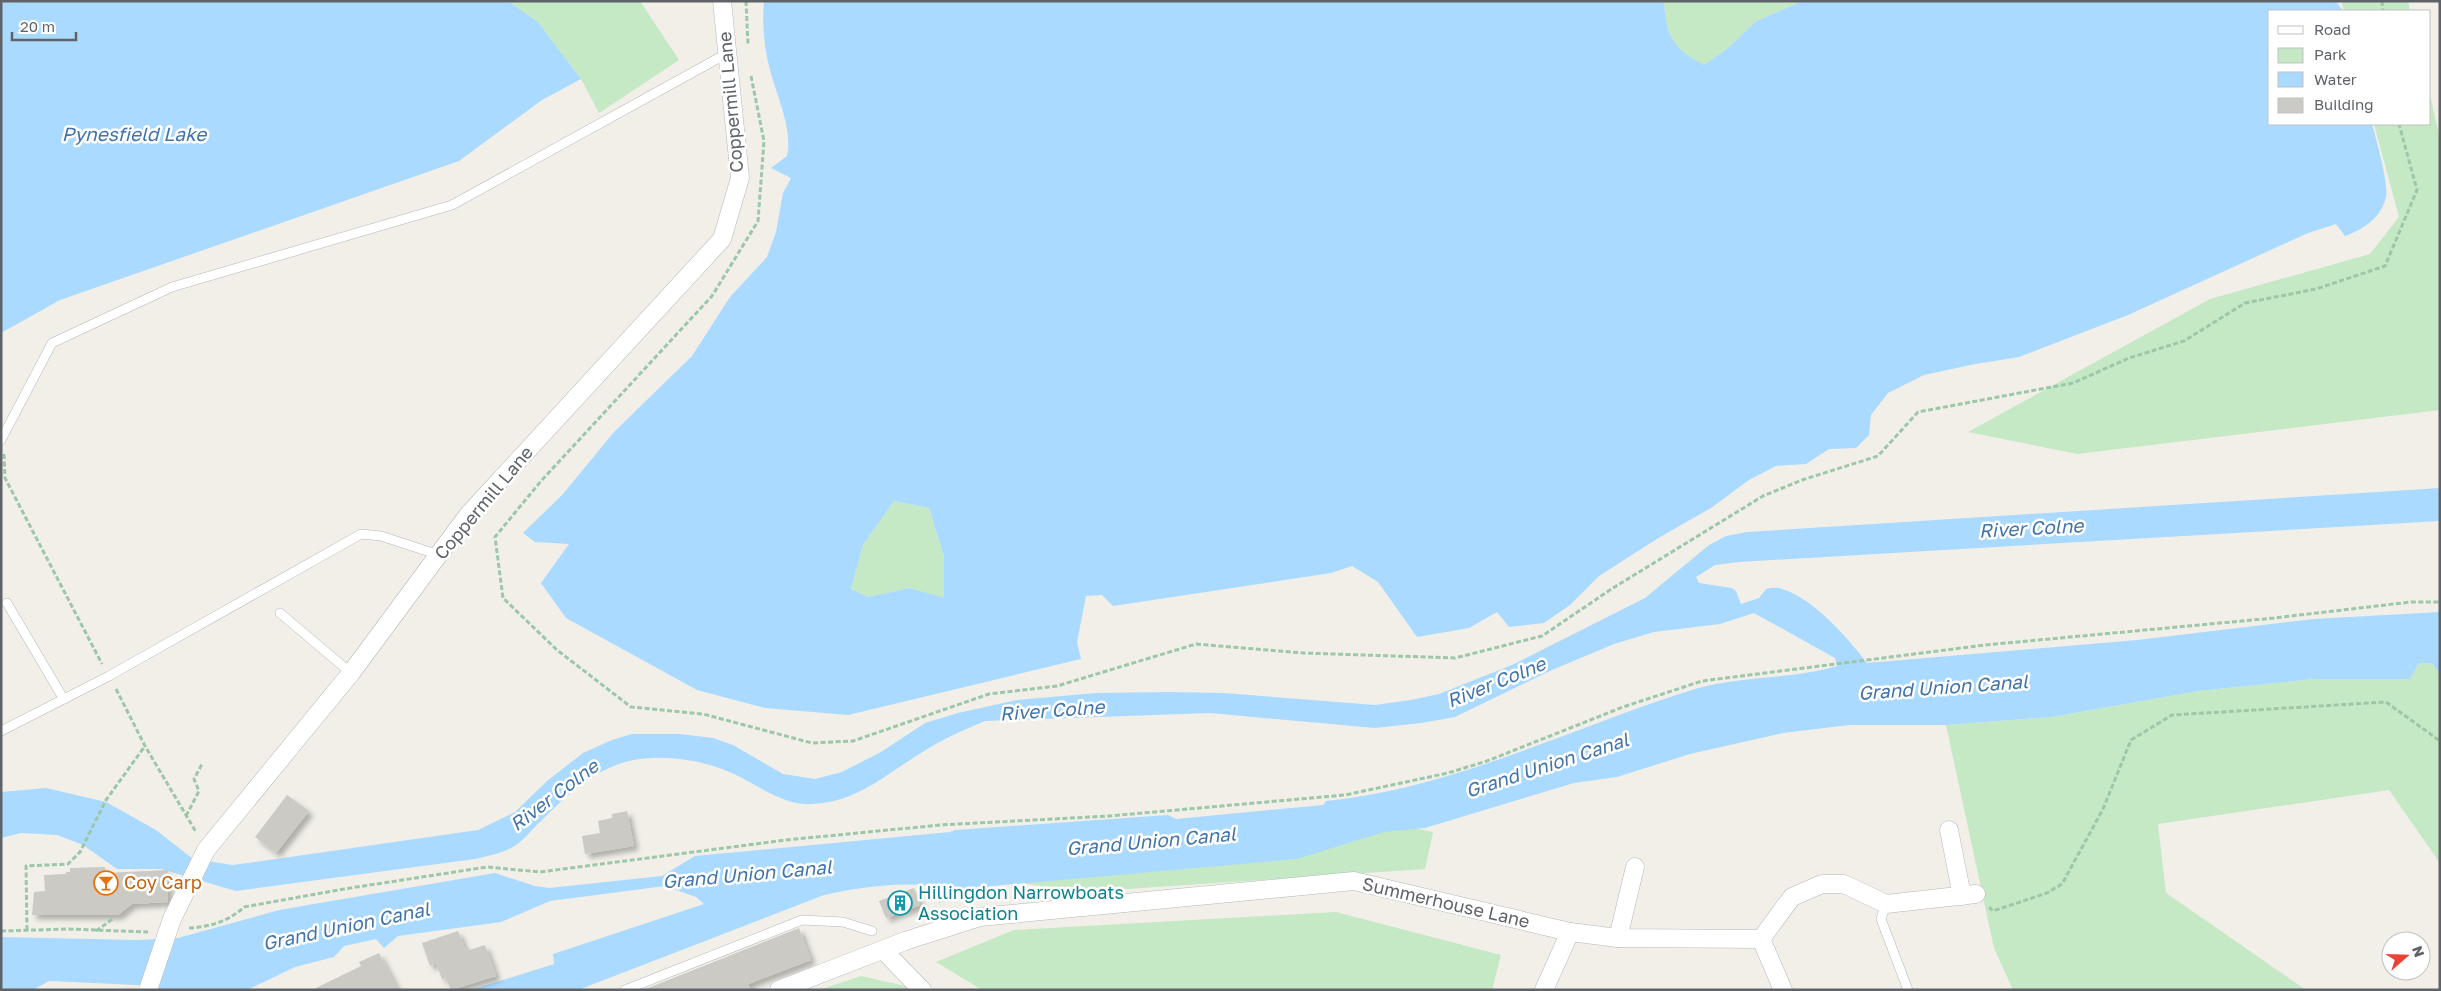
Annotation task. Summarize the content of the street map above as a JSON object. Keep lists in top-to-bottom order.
{
  "streets": {
    "street": ["Coppermill Lane", "Summerhouse Lane"]
  },
  "water": ["Pynesfield Lake", "River Colne", "Grand Union Canal"],
  "places": {
    "bar": ["Coy Carp"],
    "building": ["Hillingdon Narrowboats Association"]
  },
  "legend": [
    "Road",
    "Park",
    "Water",
    "Building"
  ],
  "scale_bar": "20 m",
  "north": "right"
}
